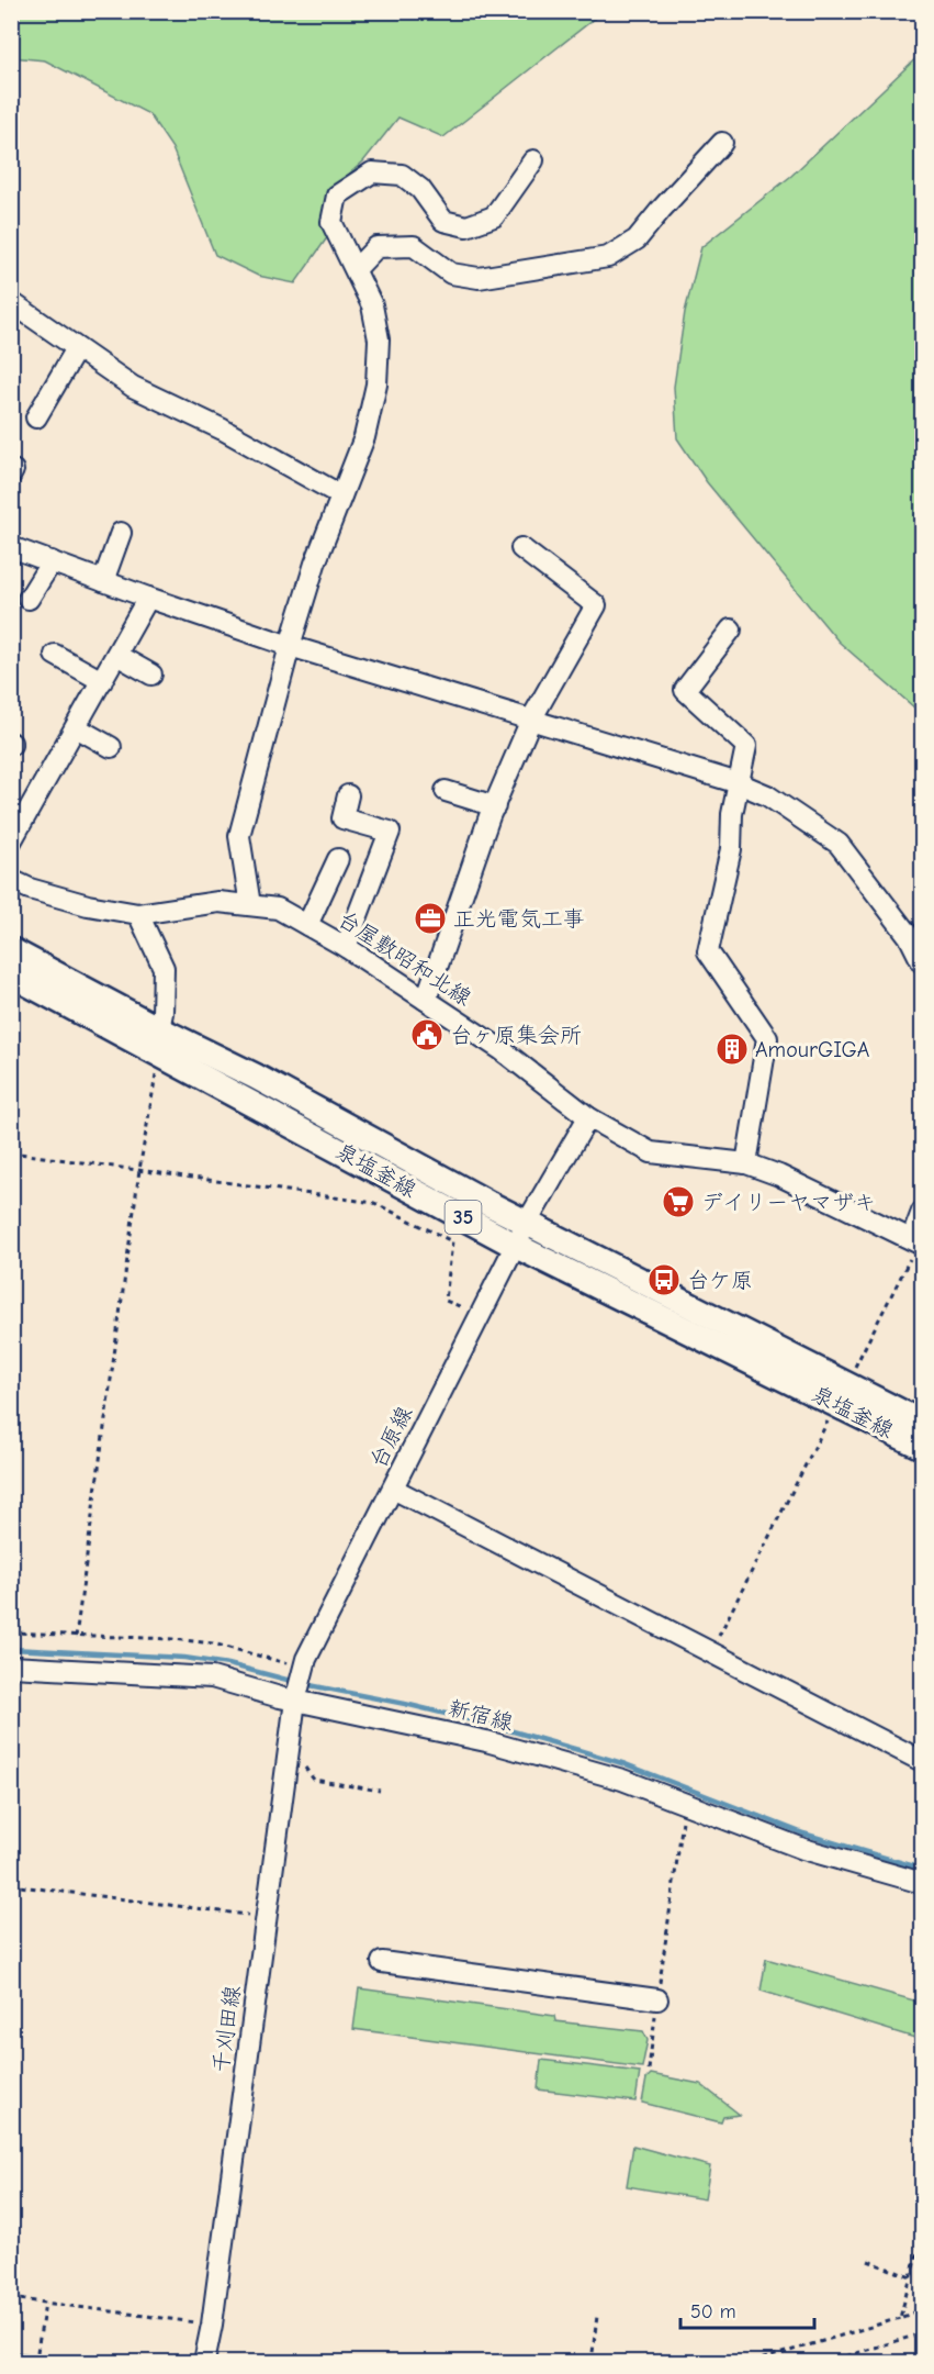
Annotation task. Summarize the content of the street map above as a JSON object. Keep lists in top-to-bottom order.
{
  "streets": {
    "main road": ["泉塩釜線", "35"],
    "street": [
      "台屋敷昭和北線",
      "台原線",
      "新宿線",
      "千刈田線"
    ]
  },
  "crossings": [
    ["台屋敷昭和北線", "台原線"],
    ["泉塩釜線", "台原線"],
    ["台原線", "新宿線"],
    ["台原線", "千刈田線"],
    ["新宿線", "千刈田線"]
  ],
  "places": {
    "office": ["正光電気工事"],
    "public building": ["台ヶ原集会所"],
    "building": ["AmourGIGA"],
    "supermarket": ["デイリーヤマザキ"],
    "bus stop": ["台ケ原"]
  },
  "scale_bar": "50 m"
}
